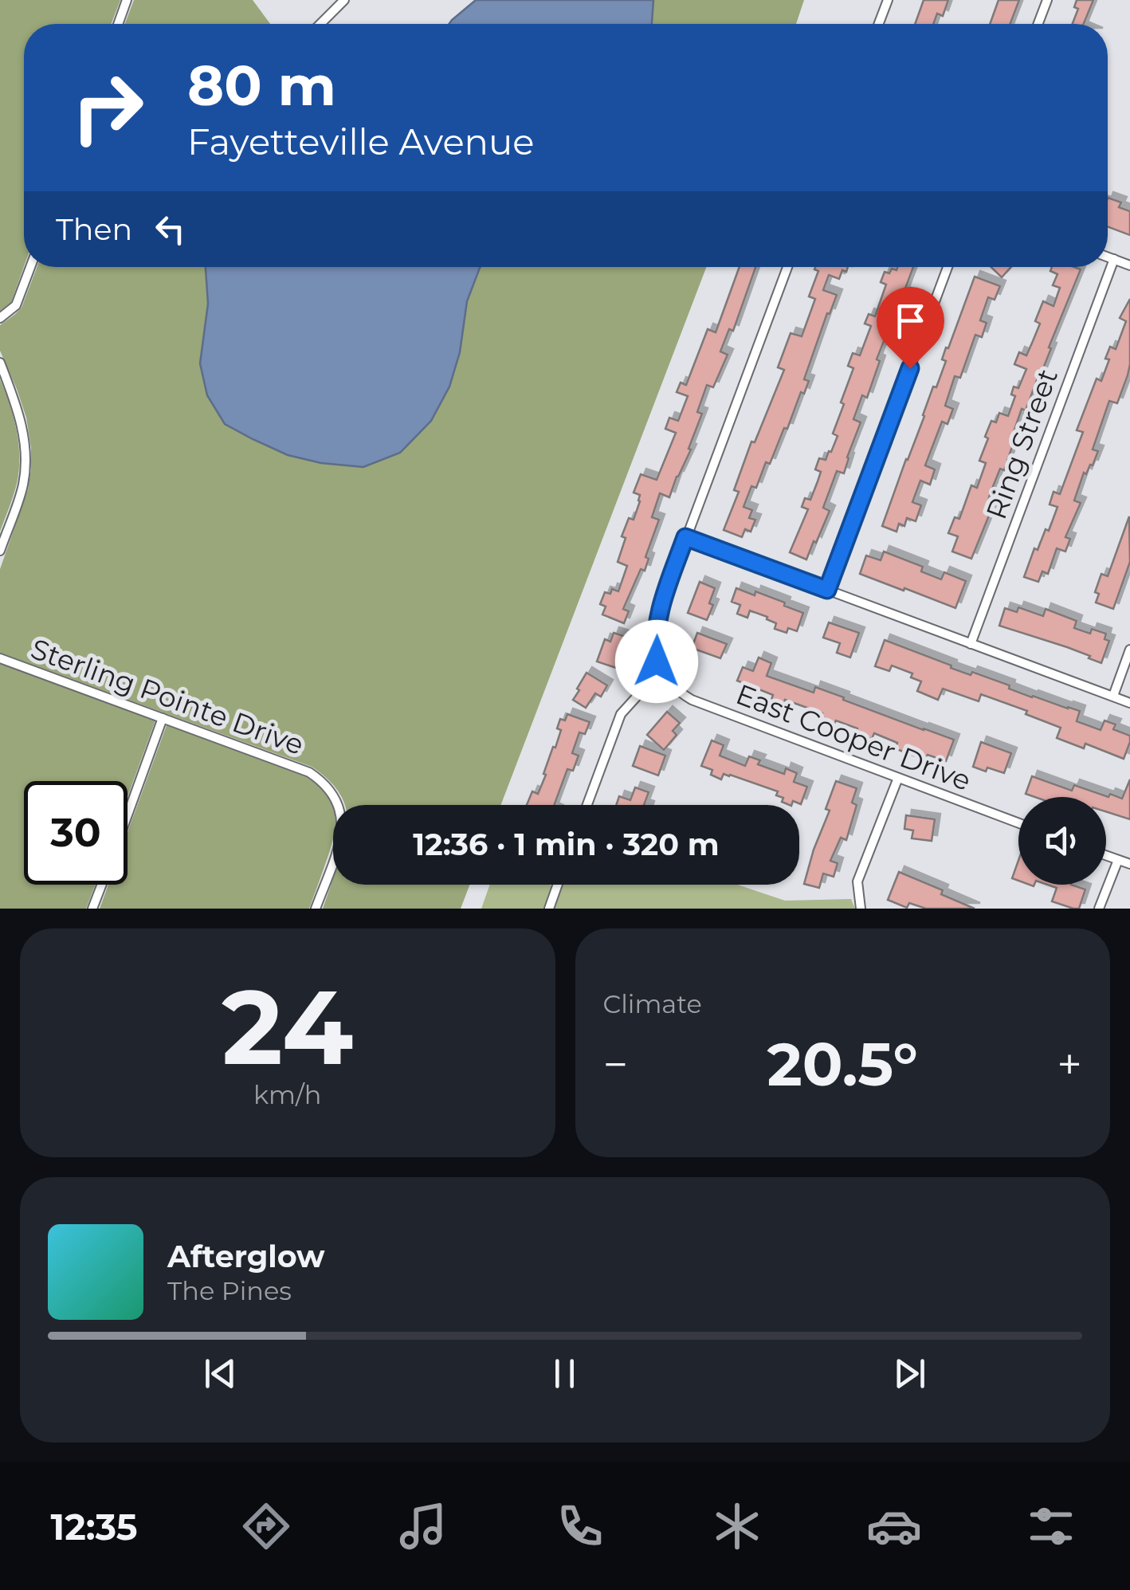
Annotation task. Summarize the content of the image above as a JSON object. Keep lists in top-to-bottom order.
{
  "streets": {
    "street": ["Ring Street", "Sterling Pointe Drive", "East Cooper Drive"]
  },
  "page": {
    "turn": ["80 m", "Fayetteville Avenue"],
    "then": "Then",
    "limit": "30",
    "trip": "12:36 · 1 min · 320 m",
    "tile": [
      ["24", "km/h"],
      "Climate"
    ],
    "heat": ["−", "20.5°", "+"],
    "song": ["Afterglow", "The Pines"],
    "tabs": "12:35"
  }
}
